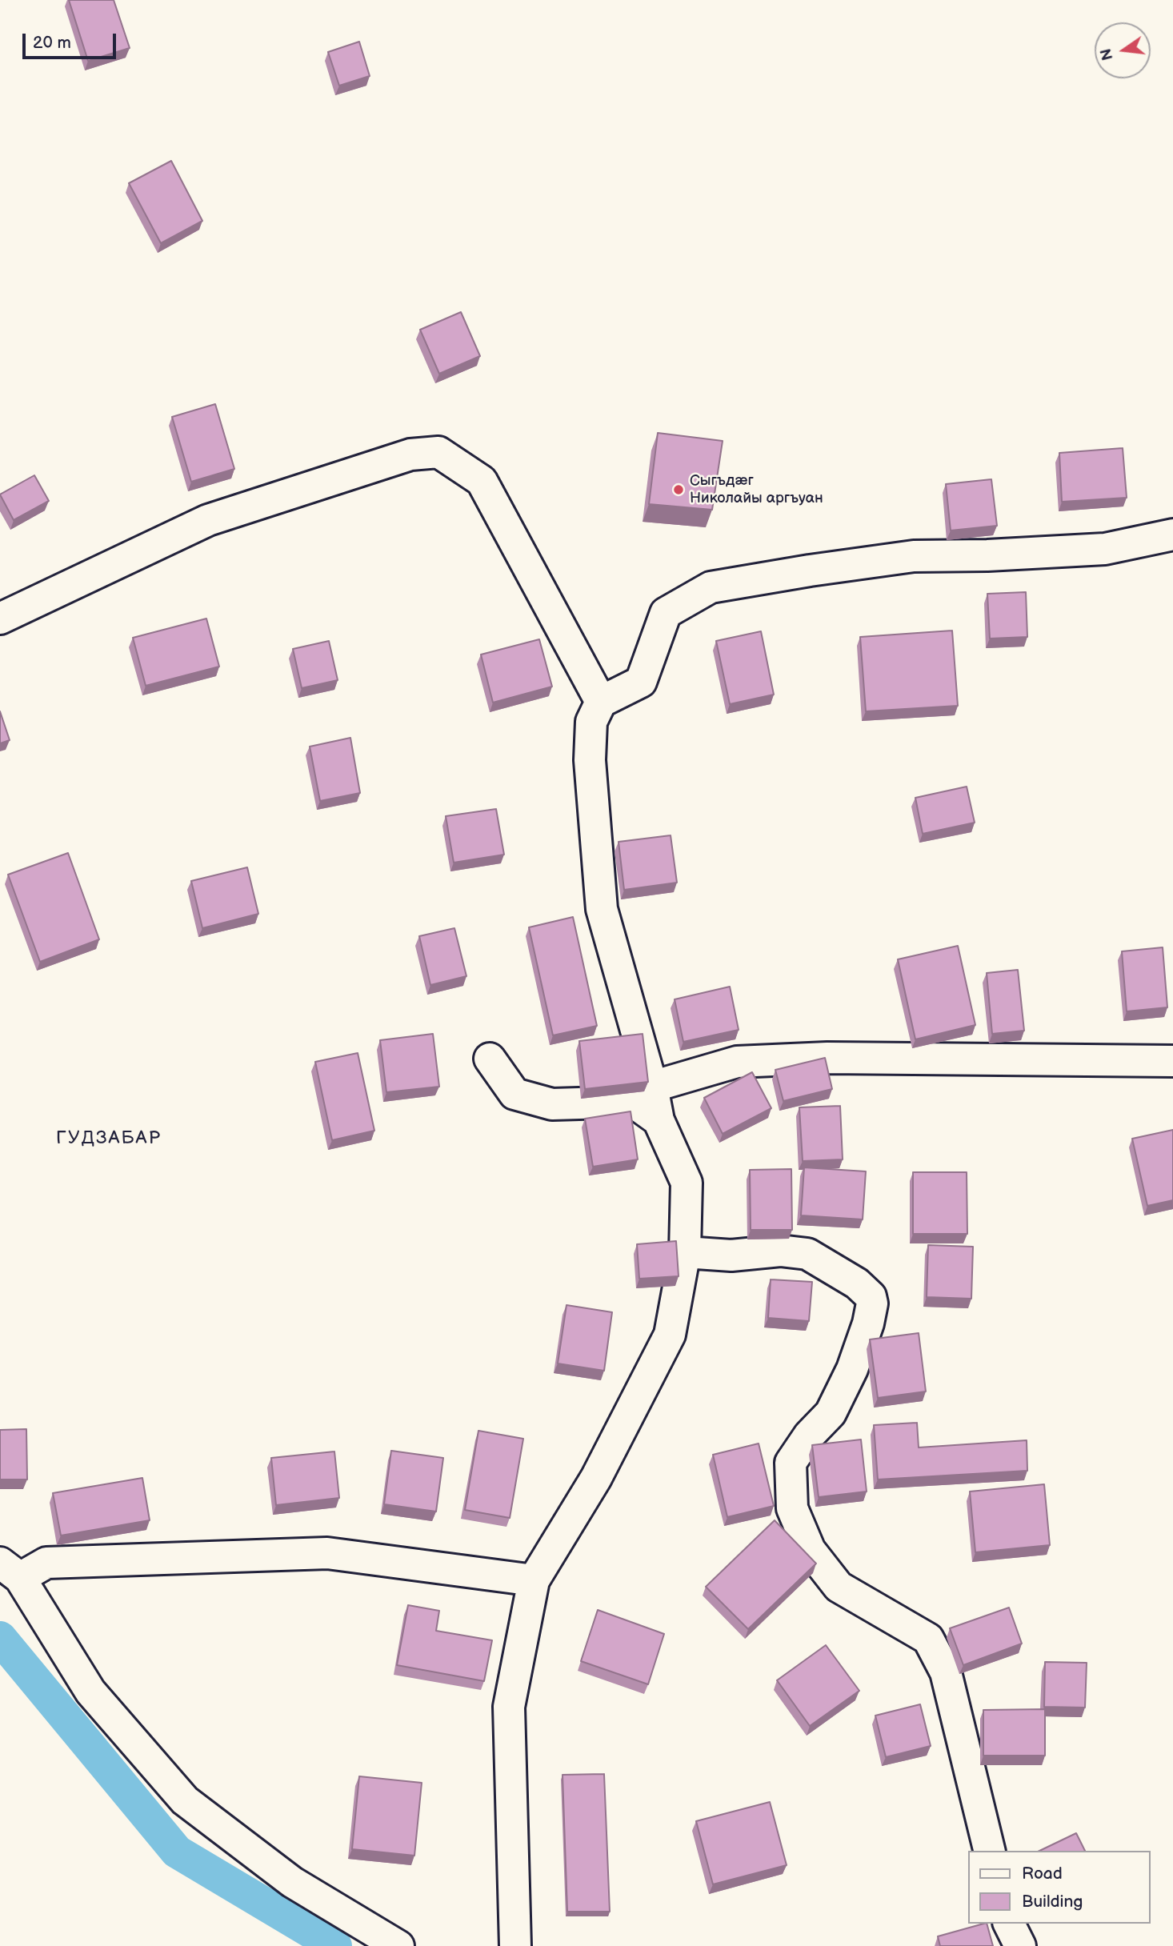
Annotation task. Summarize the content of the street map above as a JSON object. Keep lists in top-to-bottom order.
{
  "districts": ["ГУДЗАБАР"],
  "places": ["Сыгъдæг Николайы аргъуан"],
  "legend": ["Road", "Building"],
  "scale_bar": "20 m",
  "north": "left"
}
